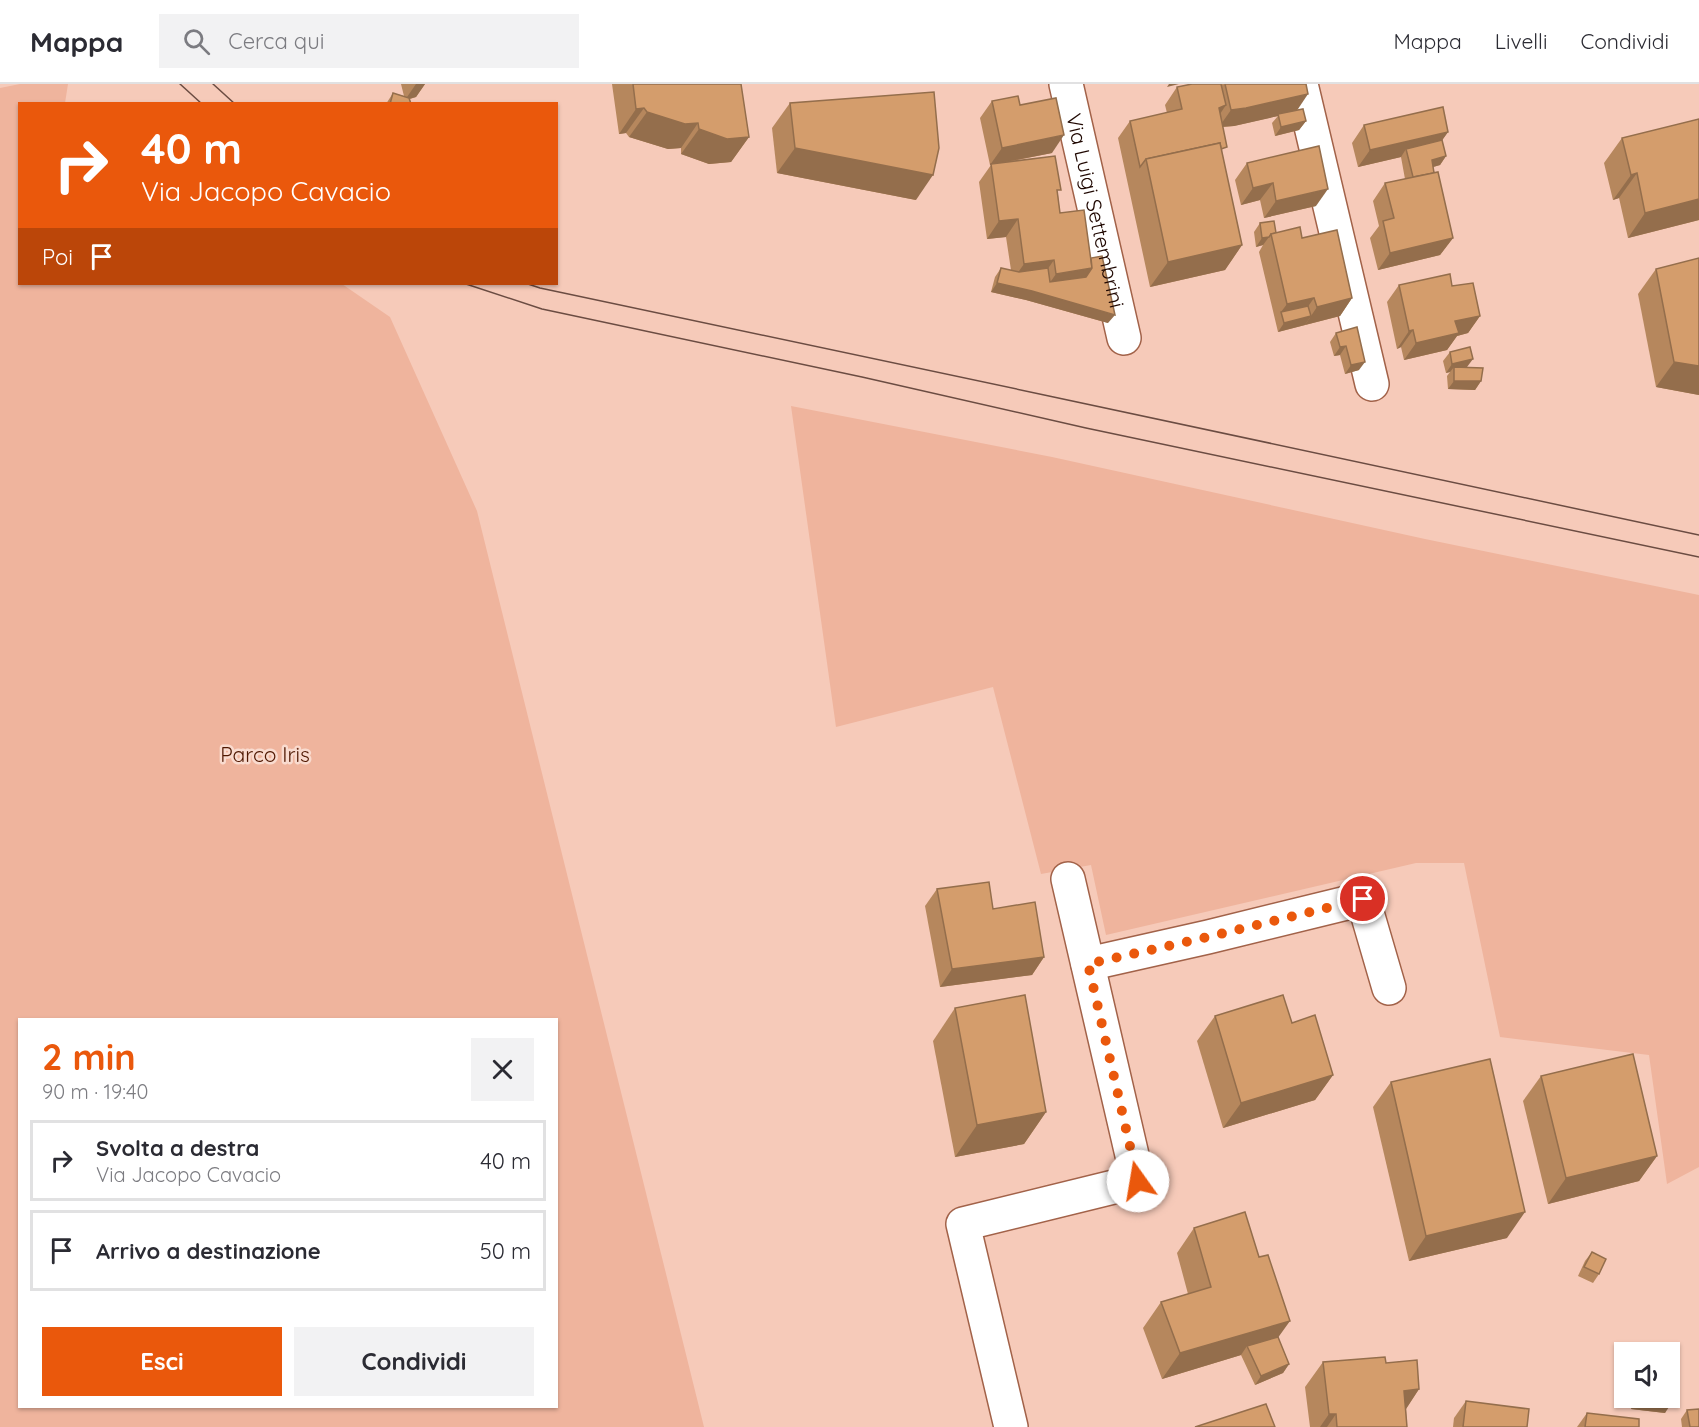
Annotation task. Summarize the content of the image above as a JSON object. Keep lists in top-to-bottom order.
{
  "streets": {
    "street": ["Via Luigi Settembrini"]
  },
  "parks": ["Parco Iris"],
  "page": {
    "header": "Mappa",
    "search": "Cerca qui",
    "nav": ["Mappa", "Livelli", "Condividi"],
    "turn": ["40 m", "Via Jacopo Cavacio"],
    "then": "Poi",
    "heading": ["2 min", "90 m · 19:40"],
    "list": [
      {
        "name": "Svolta a destra",
        "note": "Via Jacopo Cavacio",
        "value": "40 m"
      },
      {
        "name": "Arrivo a destinazione",
        "value": "50 m"
      }
    ],
    "buttons": ["Esci", "Condividi"]
  }
}
